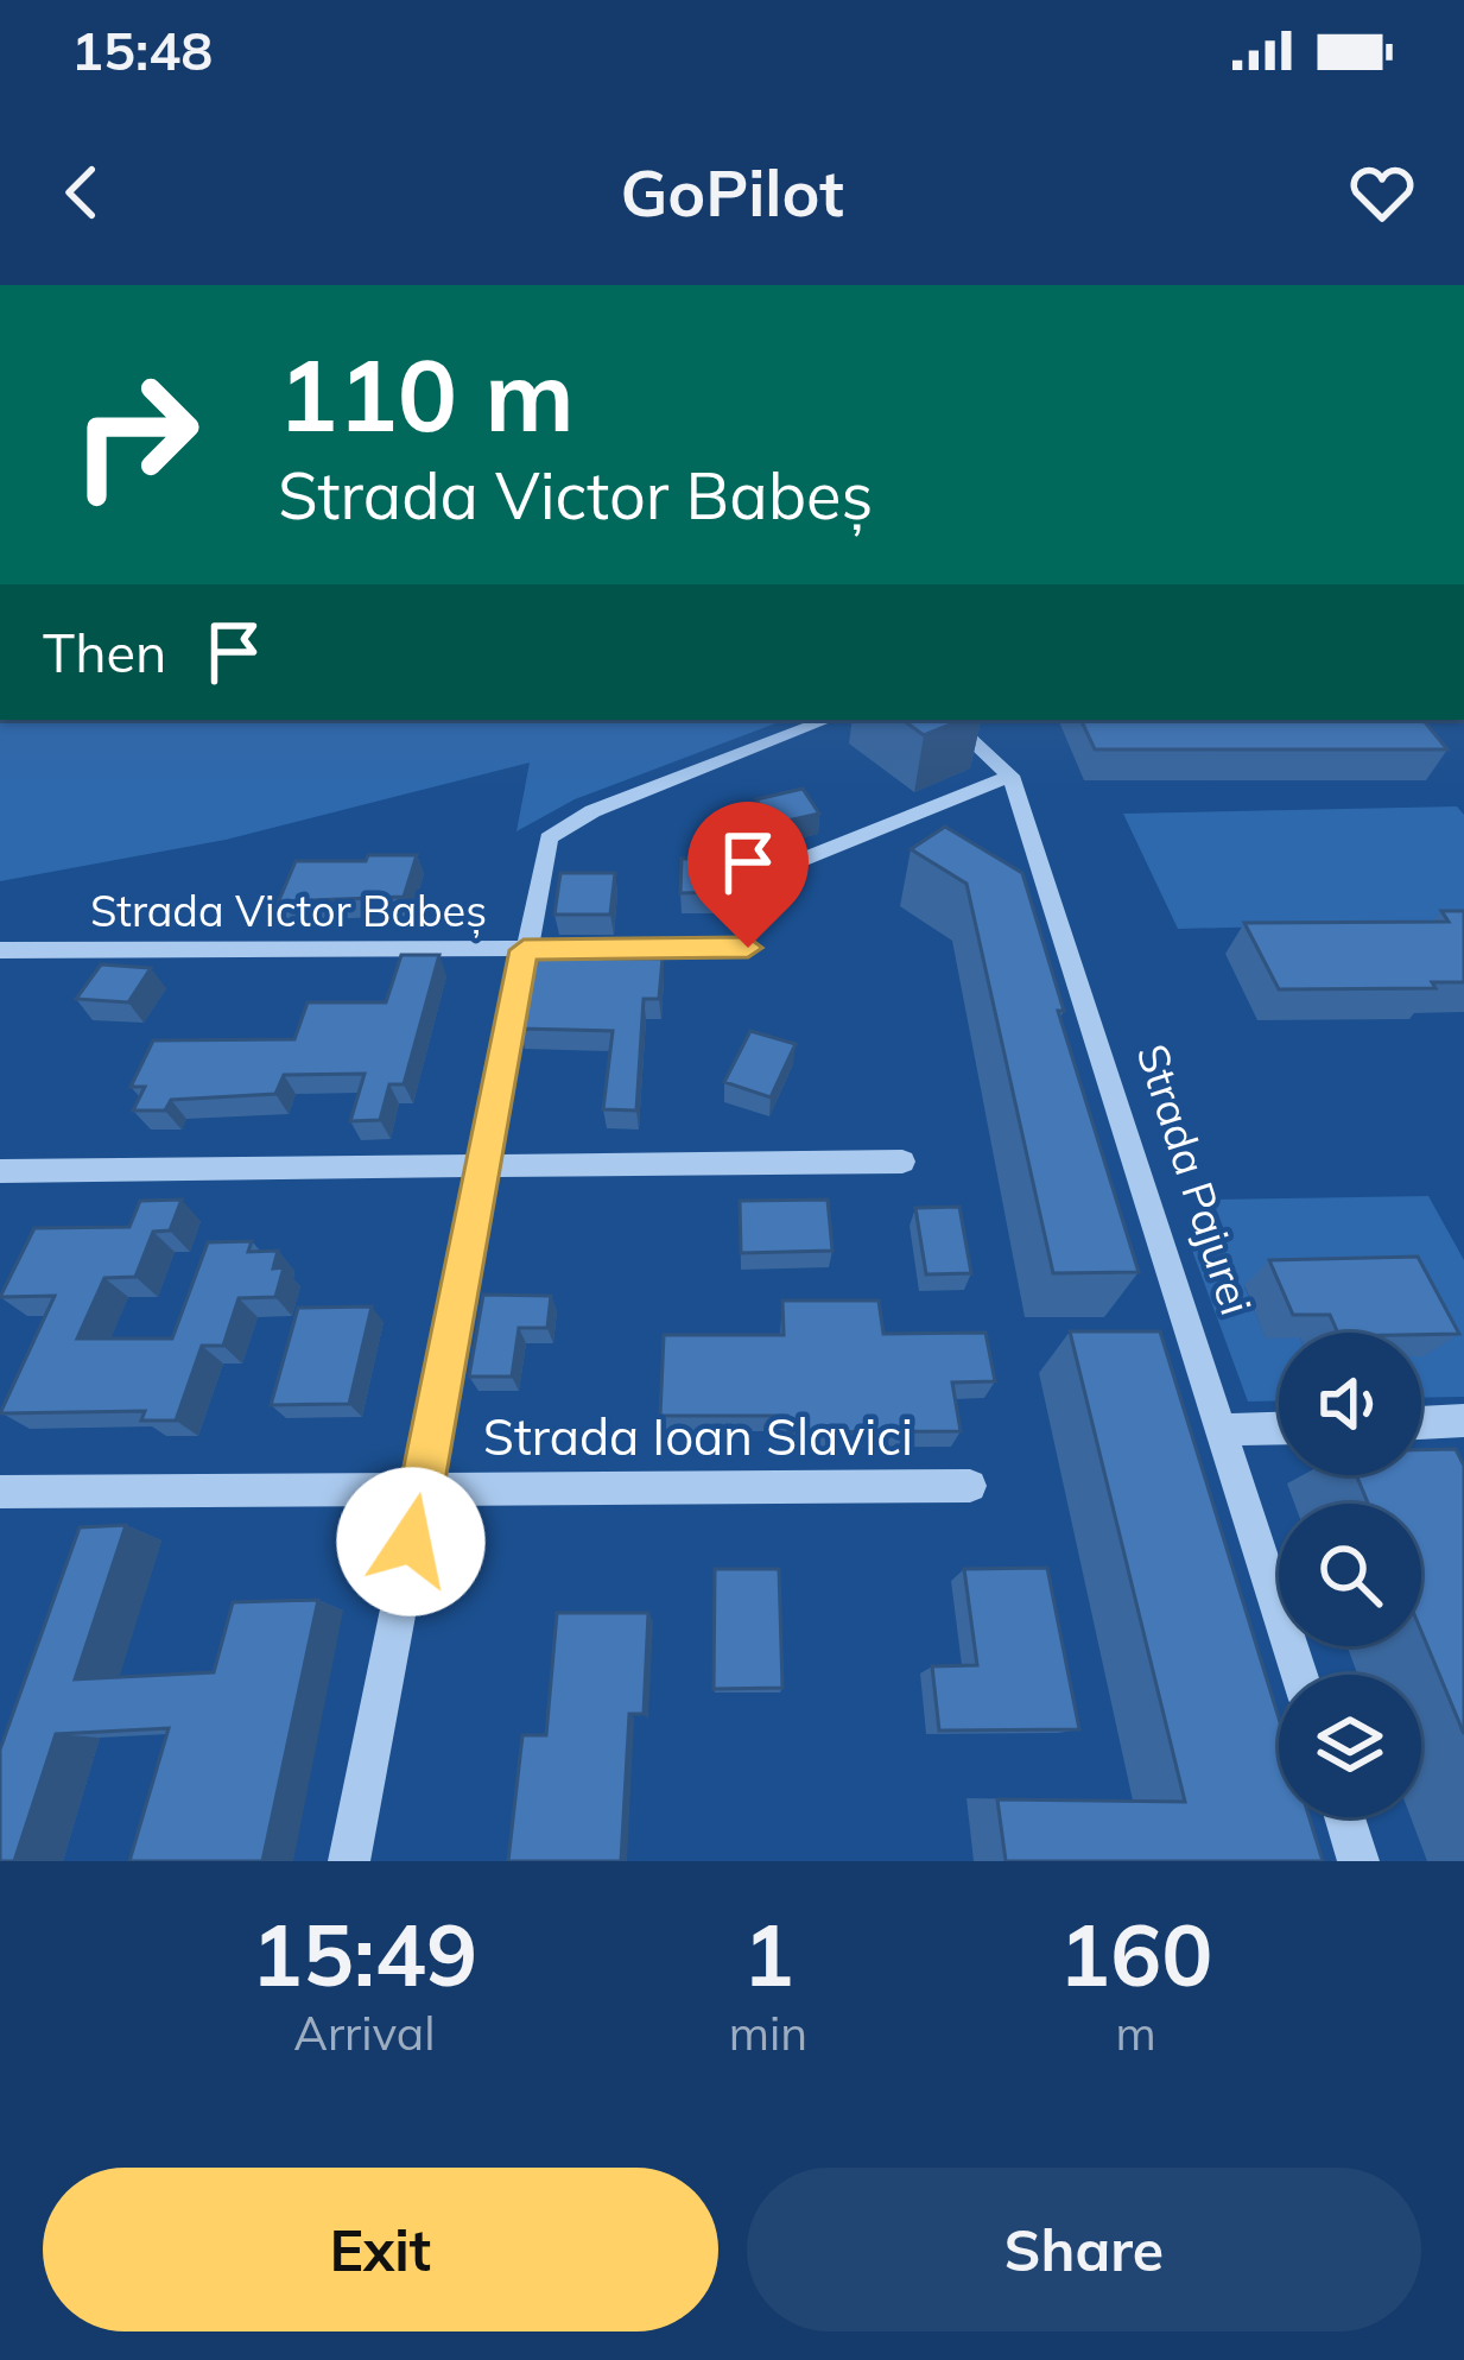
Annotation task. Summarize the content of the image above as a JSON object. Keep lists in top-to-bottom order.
{
  "streets": {
    "street": ["Strada Victor Babeș", "Strada Pajurei", "Strada Ioan Slavici"]
  },
  "page": {
    "status": "15:48",
    "header": "GoPilot",
    "turn": ["110 m", "Strada Victor Babeș"],
    "then": "Then",
    "eta": [
      "15:49",
      "Arrival",
      "1",
      "min",
      "160",
      "m"
    ],
    "buttons": ["Exit", "Share"]
  }
}
